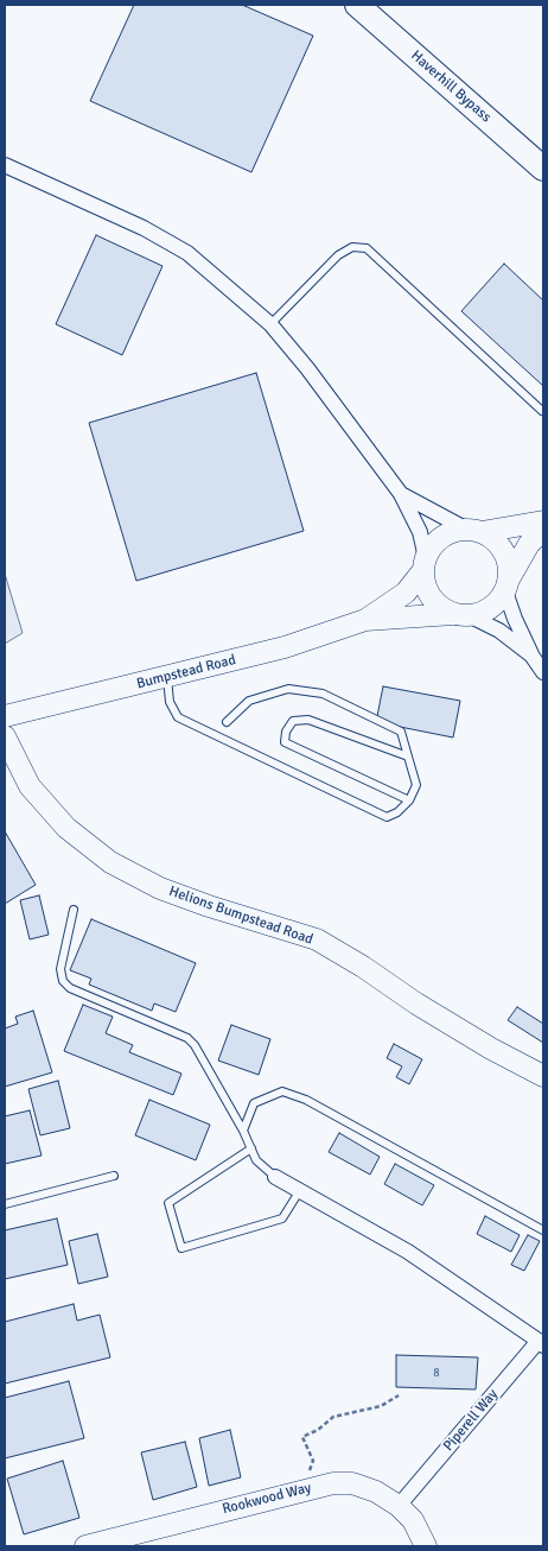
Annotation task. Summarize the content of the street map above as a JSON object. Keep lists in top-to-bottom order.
{
  "streets": {
    "main road": ["Haverhill Bypass"],
    "street": [
      "Bumpstead Road",
      "Helions Bumpstead Road",
      "Piperell Way",
      "Rookwood Way"
    ]
  },
  "crossings": [
    ["Piperell Way", "Rookwood Way"]
  ],
  "house_numbers": ["8"]
}
